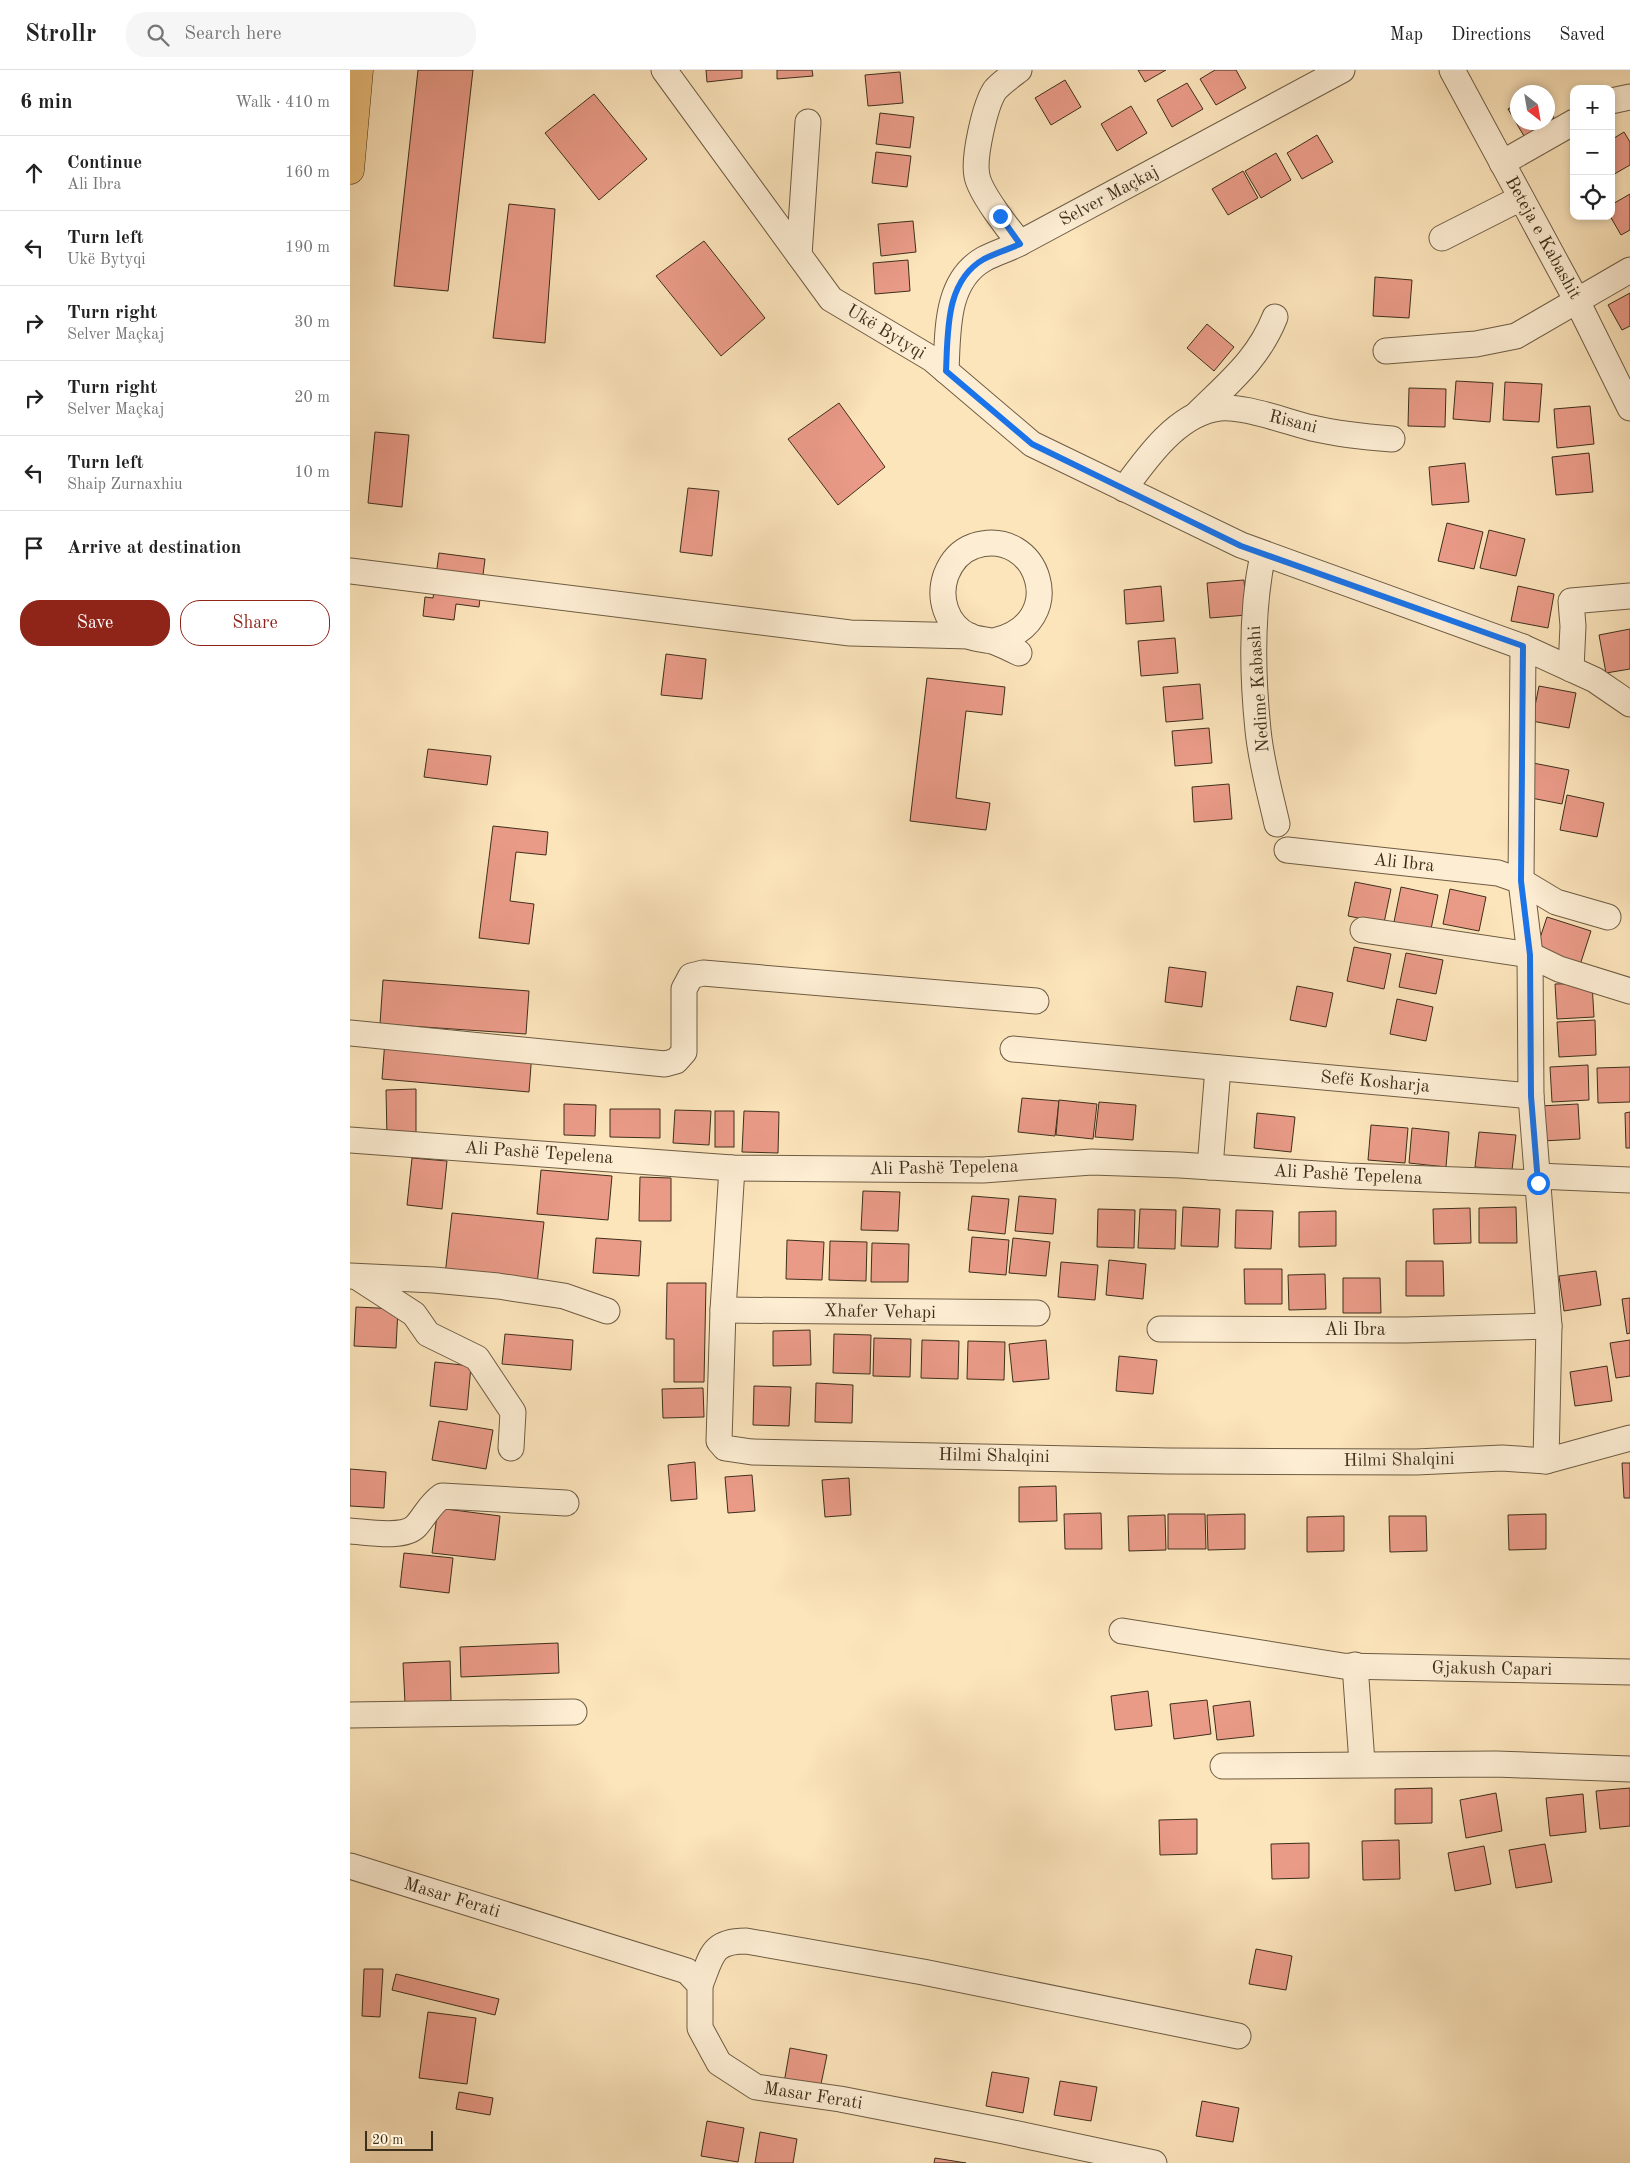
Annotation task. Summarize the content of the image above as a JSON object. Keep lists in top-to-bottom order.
{
  "streets": {
    "street": [
      "Selver Maçkaj",
      "Beteja e Kabashit",
      "Ukë Bytyqi",
      "Risani",
      "Nedime Kabashi",
      "Ali Ibra",
      "Sefë Kosharja",
      "Ali Pashë Tepelena",
      "Xhafer Vehapi",
      "Hilmi Shalqini",
      "Gjakush Capari",
      "Masar Ferati"
    ]
  },
  "crossings": [
    ["Selver Maçkaj", "Ukë Bytyqi"],
    ["Ukë Bytyqi", "Risani"],
    ["Ukë Bytyqi", "Nedime Kabashi"],
    ["Ali Pashë Tepelena", "Hilmi Shalqini"],
    ["Xhafer Vehapi", "Hilmi Shalqini"]
  ],
  "scale_bar": "20 m",
  "north": "bottom right",
  "page": {
    "header": "Strollr",
    "search": "Search here",
    "nav": ["Map", "Directions", "Saved"],
    "heading": ["6 min", "Walk · 410 m"],
    "map_buttons": ["+", "−"],
    "list": [
      ["Continue", "Ali Ibra", "160 m"],
      ["Turn left", "Ukë Bytyqi", "190 m"],
      ["Turn right", "Selver Maçkaj", "30 m"],
      ["Turn right", "Selver Maçkaj", "20 m"],
      ["Turn left", "Shaip Zurnaxhiu", "10 m"],
      "Arrive at destination"
    ],
    "buttons": ["Save", "Share"],
    "scale": "20 m"
  }
}
